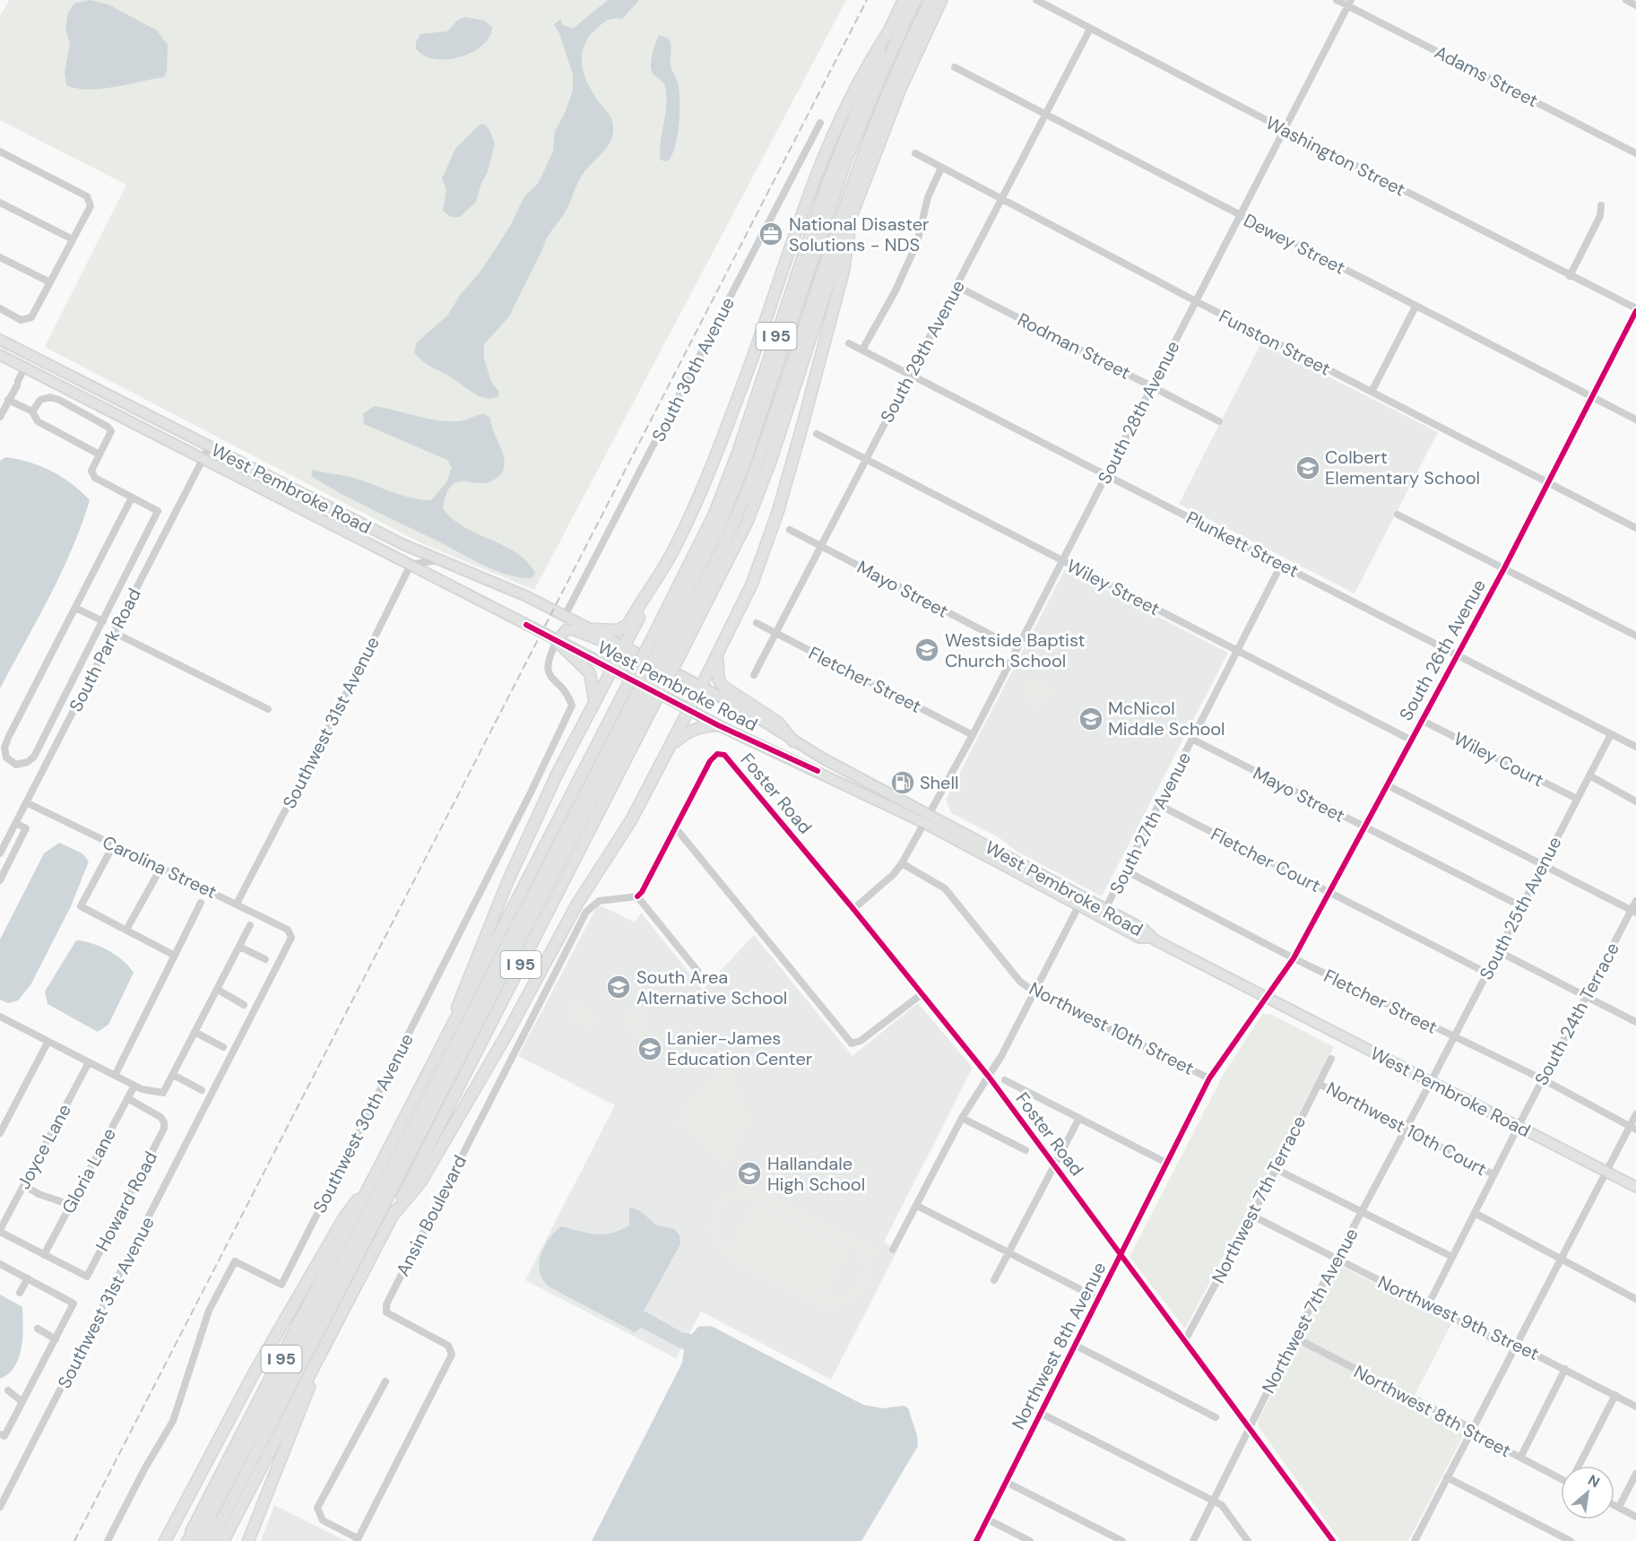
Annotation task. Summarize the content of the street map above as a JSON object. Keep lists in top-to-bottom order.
{
  "streets": {
    "highway": ["I 95"],
    "main road": ["West Pembroke Road"],
    "street": [
      "Adams Street",
      "Washington Street",
      "Dewey Street",
      "Funston Street",
      "Rodman Street",
      "South 29th Avenue",
      "South 30th Avenue",
      "South 28th Avenue",
      "Plunkett Street",
      "Wiley Street",
      "Mayo Street",
      "South Park Road",
      "South 26th Avenue",
      "Fletcher Street",
      "Southwest 31st Avenue",
      "Wiley Court",
      "Foster Road",
      "South 27th Avenue",
      "Fletcher Court",
      "Carolina Street",
      "South 25th Avenue",
      "South 24th Terrace",
      "Northwest 10th Street",
      "Southwest 30th Avenue",
      "Northwest 10th Court",
      "Joyce Lane",
      "Gloria Lane",
      "Northwest 7th Terrace",
      "Howard Road",
      "Ansin Boulevard",
      "Northwest 7th Avenue",
      "Northwest 9th Street",
      "Northwest 8th Avenue",
      "Northwest 8th Street"
    ]
  },
  "crossings": [
    ["Adams Street", "South 28th Avenue"],
    ["Washington Street", "South 29th Avenue"],
    ["Washington Street", "South 28th Avenue"],
    ["Washington Street", "South 26th Avenue"],
    ["Dewey Street", "South 29th Avenue"],
    ["Dewey Street", "South 28th Avenue"],
    ["Dewey Street", "South 26th Avenue"],
    ["Funston Street", "South 29th Avenue"],
    ["Funston Street", "South 28th Avenue"],
    ["Funston Street", "South 26th Avenue"],
    ["Rodman Street", "South 29th Avenue"],
    ["Rodman Street", "South 28th Avenue"],
    ["South 29th Avenue", "Plunkett Street"],
    ["South 29th Avenue", "Wiley Street"],
    ["South 29th Avenue", "Mayo Street"],
    ["South 29th Avenue", "Fletcher Street"],
    ["South 30th Avenue", "West Pembroke Road"],
    ["South 28th Avenue", "West Pembroke Road"],
    ["South 28th Avenue", "Plunkett Street"],
    ["South 28th Avenue", "Wiley Street"],
    ["South 28th Avenue", "Mayo Street"],
    ["South 28th Avenue", "Fletcher Street"],
    ["South 28th Avenue", "Foster Road"],
    ["South 28th Avenue", "Northwest 10th Street"],
    ["West Pembroke Road", "South Park Road"],
    ["West Pembroke Road", "South 26th Avenue"],
    ["West Pembroke Road", "Southwest 31st Avenue"],
    ["West Pembroke Road", "South 27th Avenue"],
    ["West Pembroke Road", "South 25th Avenue"],
    ["West Pembroke Road", "South 24th Terrace"],
    ["West Pembroke Road", "Southwest 30th Avenue"],
    ["West Pembroke Road", "Northwest 7th Avenue"],
    ["West Pembroke Road", "Northwest 8th Avenue"],
    ["Plunkett Street", "South 26th Avenue"],
    ["Plunkett Street", "South 27th Avenue"],
    ["Plunkett Street", "South 25th Avenue"],
    ["Wiley Street", "South 26th Avenue"],
    ["Wiley Street", "South 27th Avenue"],
    ["Mayo Street", "South 26th Avenue"],
    ["Mayo Street", "South 27th Avenue"],
    ["Mayo Street", "South 25th Avenue"],
    ["South Park Road", "Carolina Street"],
    ["South 26th Avenue", "Fletcher Street"],
    ["South 26th Avenue", "Wiley Court"],
    ["South 26th Avenue", "Fletcher Court"],
    ["South 26th Avenue", "Northwest 8th Avenue"],
    ["Fletcher Street", "South 27th Avenue"],
    ["Fletcher Street", "South 25th Avenue"],
    ["Fletcher Street", "South 24th Terrace"],
    ["Southwest 31st Avenue", "Carolina Street"],
    ["Wiley Court", "South 25th Avenue"],
    ["Foster Road", "Northwest 7th Terrace"],
    ["Foster Road", "Northwest 7th Avenue"],
    ["Foster Road", "Northwest 8th Avenue"],
    ["South 27th Avenue", "Fletcher Court"],
    ["Fletcher Court", "South 25th Avenue"],
    ["South 25th Avenue", "Northwest 7th Avenue"],
    ["South 24th Terrace", "Northwest 10th Court"],
    ["South 24th Terrace", "Northwest 9th Street"],
    ["Northwest 10th Street", "Northwest 8th Avenue"],
    ["Northwest 10th Court", "Northwest 7th Terrace"],
    ["Northwest 10th Court", "Northwest 7th Avenue"],
    ["Gloria Lane", "Howard Road"],
    ["Northwest 7th Terrace", "Northwest 9th Street"],
    ["Northwest 7th Avenue", "Northwest 9th Street"],
    ["Northwest 7th Avenue", "Northwest 8th Street"]
  ],
  "places": {
    "office": ["National Disaster Solutions - NDS"],
    "school or university": [
      "Colbert Elementary School",
      "Westside Baptist Church School",
      "McNicol Middle School",
      "South Area Alternative School",
      "Lanier-James Education Center",
      "Hallandale High School"
    ],
    "fuel station": ["Shell"]
  },
  "north": "top right"
}
